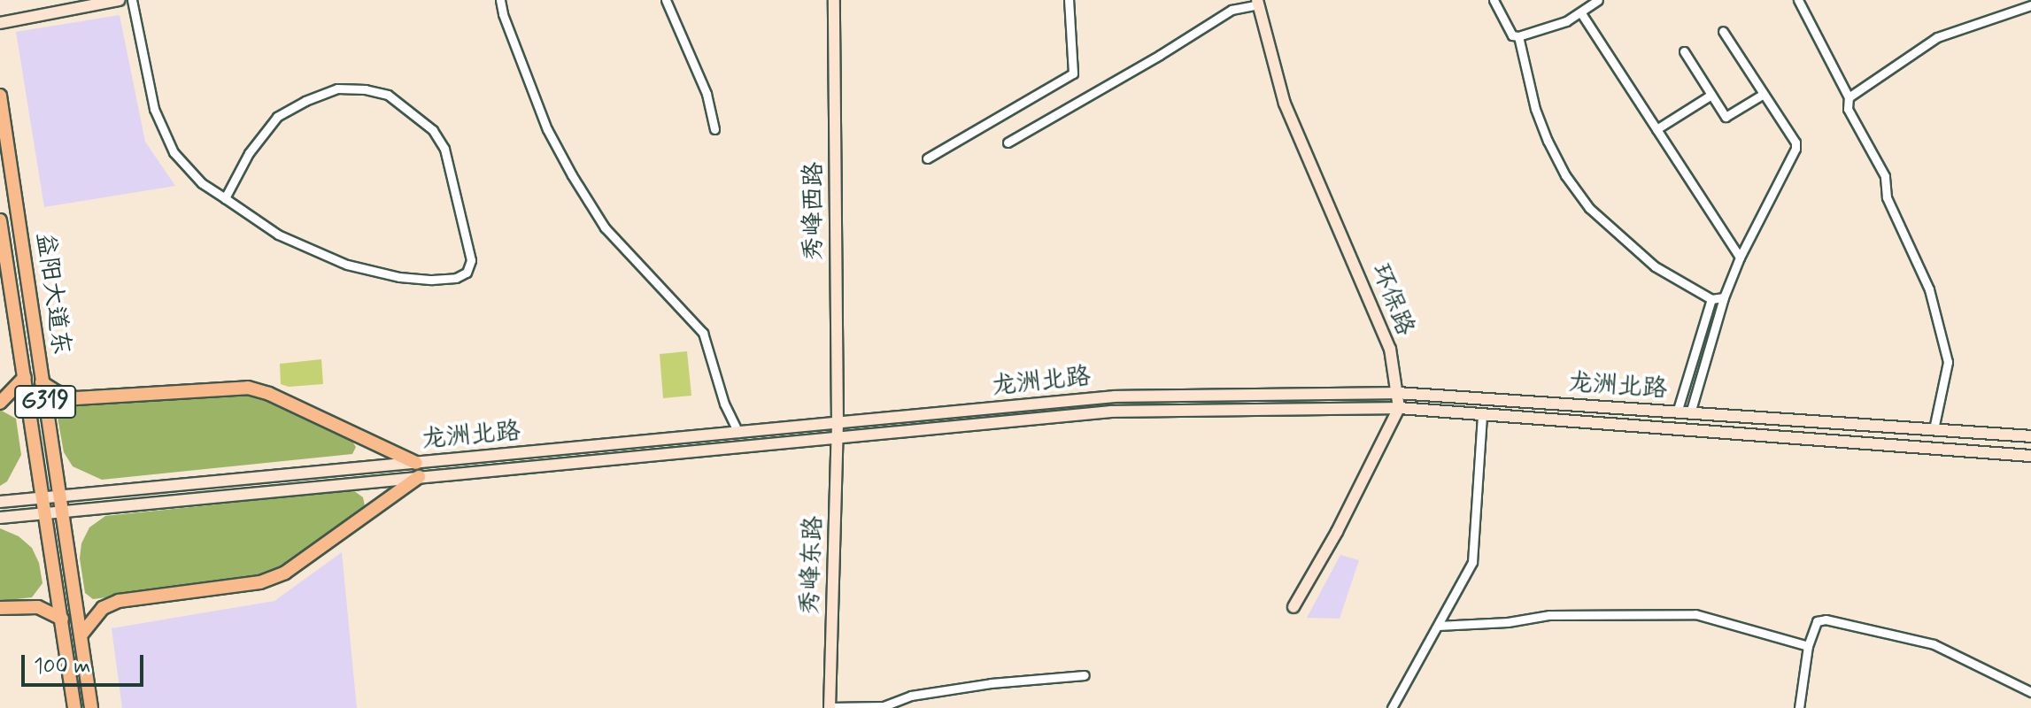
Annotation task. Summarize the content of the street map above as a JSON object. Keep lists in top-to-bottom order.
{
  "streets": {
    "main road": [
      "秀峰西路",
      "益阳大道东",
      "环保路",
      "龙洲北路",
      "G319",
      "秀峰东路"
    ]
  },
  "crossings": [
    ["秀峰西路", "龙洲北路"],
    ["秀峰西路", "秀峰东路"],
    ["益阳大道东", "龙洲北路"],
    ["环保路", "龙洲北路"],
    ["龙洲北路", "G319"],
    ["龙洲北路", "秀峰东路"]
  ],
  "scale_bar": "100 m"
}
